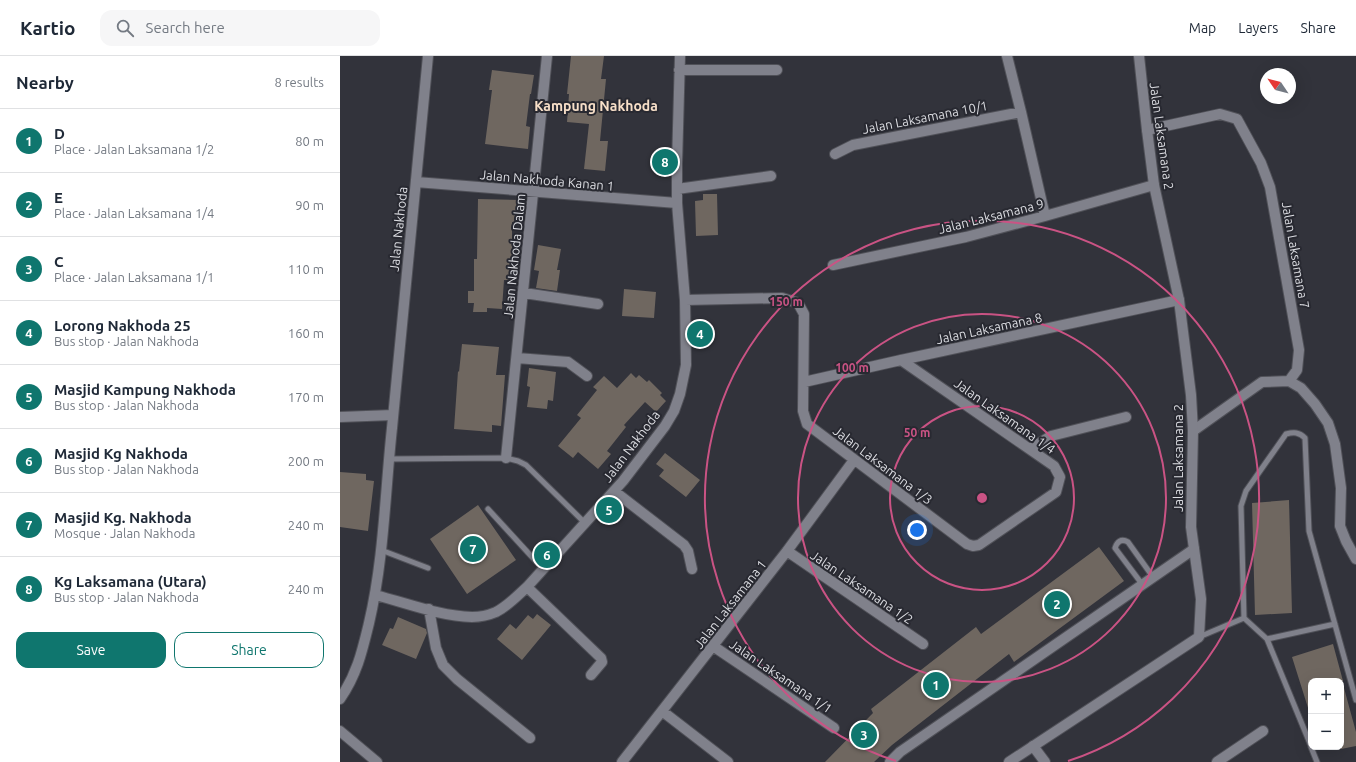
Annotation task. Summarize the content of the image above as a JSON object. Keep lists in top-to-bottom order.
{
  "streets": {
    "street": [
      "Jalan Laksamana 10/1",
      "Jalan Laksamana 2",
      "Jalan Nakhoda Kanan 1",
      "Jalan Laksamana 9",
      "Jalan Nakhoda",
      "Jalan Laksamana 7",
      "Jalan Nakhoda Dalam",
      "Jalan Laksamana 8",
      "Jalan Laksamana 1/4",
      "Jalan Laksamana 1/3",
      "Jalan Laksamana 1/2",
      "Jalan Laksamana 1",
      "Jalan Laksamana 1/1"
    ]
  },
  "crossings": [
    ["Jalan Laksamana 2", "Jalan Laksamana 9"],
    ["Jalan Laksamana 2", "Jalan Laksamana 7"],
    ["Jalan Laksamana 2", "Jalan Laksamana 8"],
    ["Jalan Nakhoda Kanan 1", "Jalan Nakhoda"],
    ["Jalan Nakhoda Kanan 1", "Jalan Nakhoda Dalam"],
    ["Jalan Nakhoda", "Jalan Laksamana 1/3"],
    ["Jalan Laksamana 8", "Jalan Laksamana 1/4"],
    ["Jalan Laksamana 8", "Jalan Laksamana 1/3"],
    ["Jalan Laksamana 1/4", "Jalan Laksamana 1/3"],
    ["Jalan Laksamana 1/3", "Jalan Laksamana 1"],
    ["Jalan Laksamana 1/2", "Jalan Laksamana 1"],
    ["Jalan Laksamana 1", "Jalan Laksamana 1/1"]
  ],
  "districts": ["Kampung Nakhoda"],
  "north": "top left",
  "page": {
    "header": "Kartio",
    "search": "Search here",
    "nav": ["Map", "Layers", "Share"],
    "heading": ["Nearby", "8 results"],
    "list": [
      {
        "mark": "1",
        "name": "D",
        "note": "Place · Jalan Laksamana 1/2",
        "value": "80 m"
      },
      {
        "mark": "2",
        "name": "E",
        "note": "Place · Jalan Laksamana 1/4",
        "value": "90 m"
      },
      {
        "mark": "3",
        "name": "C",
        "note": "Place · Jalan Laksamana 1/1",
        "value": "110 m"
      },
      {
        "mark": "4",
        "name": "Lorong Nakhoda 25",
        "note": "Bus stop · Jalan Nakhoda",
        "value": "160 m"
      },
      {
        "mark": "5",
        "name": "Masjid Kampung Nakhoda",
        "note": "Bus stop · Jalan Nakhoda",
        "value": "170 m"
      },
      {
        "mark": "6",
        "name": "Masjid Kg Nakhoda",
        "note": "Bus stop · Jalan Nakhoda",
        "value": "200 m"
      },
      {
        "mark": "7",
        "name": "Masjid Kg. Nakhoda",
        "note": "Mosque · Jalan Nakhoda",
        "value": "240 m"
      },
      {
        "mark": "8",
        "name": "Kg Laksamana (Utara)",
        "note": "Bus stop · Jalan Nakhoda",
        "value": "240 m"
      }
    ],
    "pins": [
      "8",
      "4",
      "5",
      "7",
      "6",
      "2",
      "1",
      "3"
    ],
    "buttons": ["Save", "Share"],
    "map_buttons": ["+", "−"]
  },
  "rings": ["150 m", "100 m", "50 m"]
}
